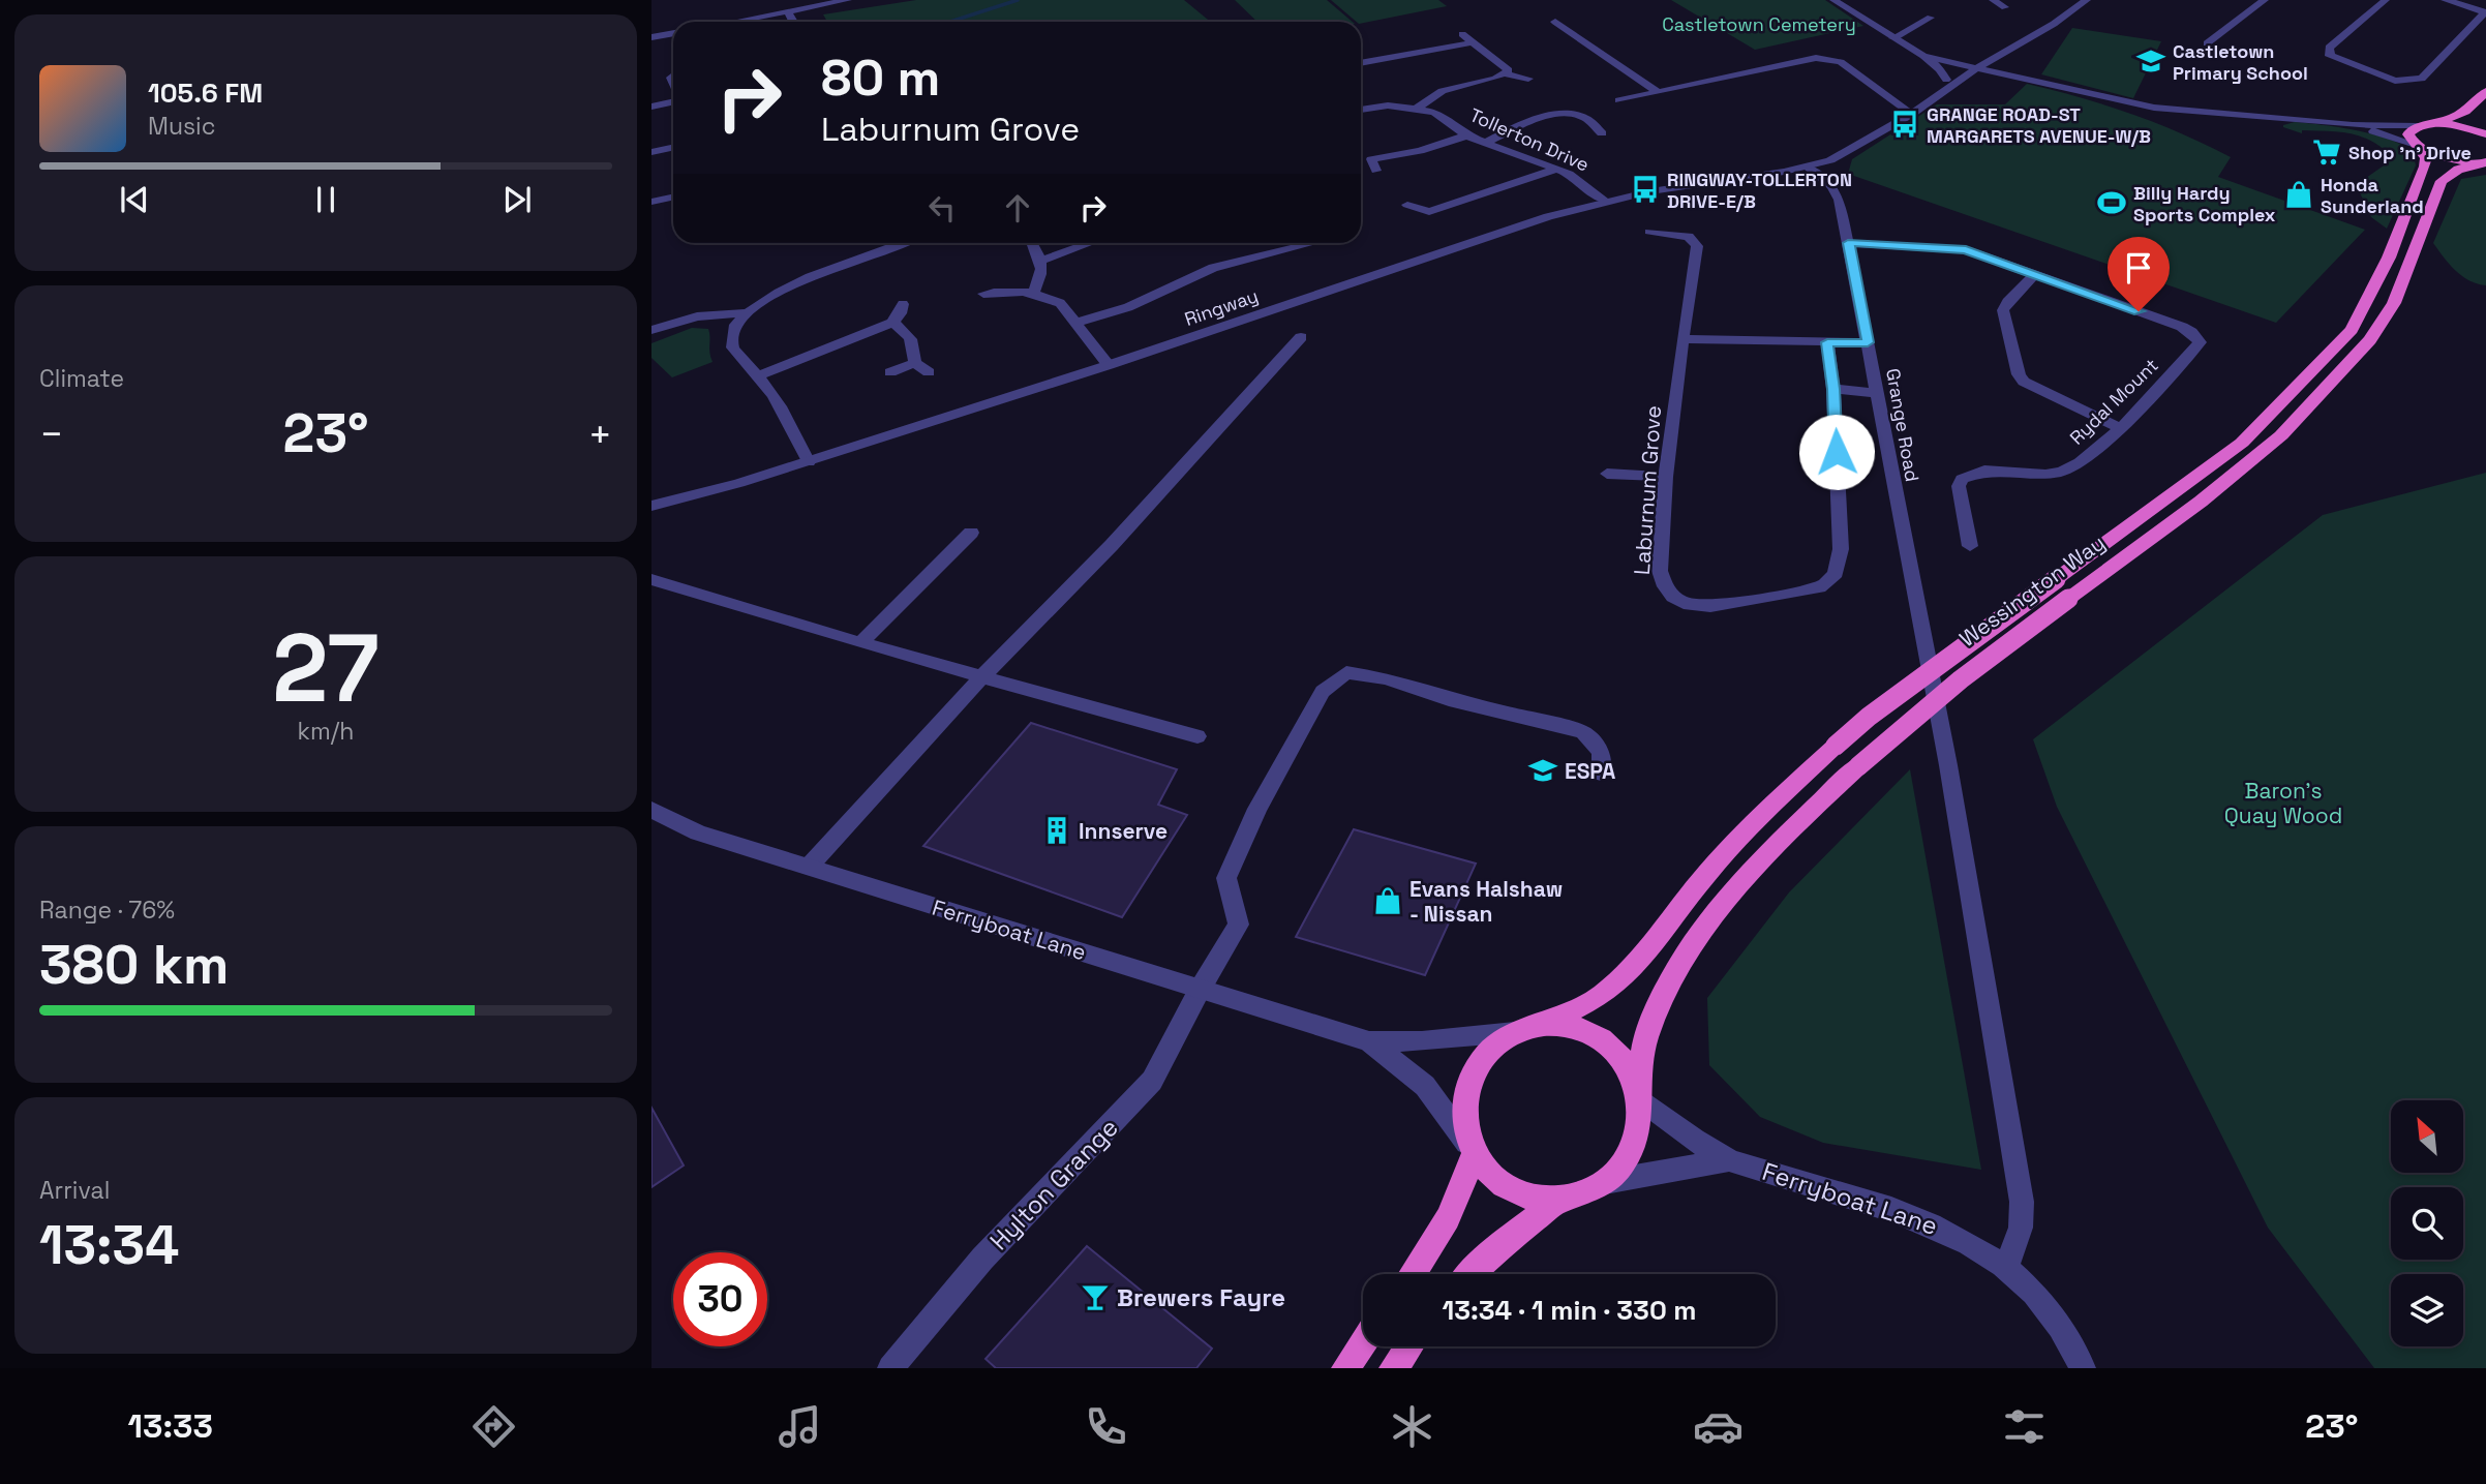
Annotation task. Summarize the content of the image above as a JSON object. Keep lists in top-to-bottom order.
{
  "streets": {
    "highway": ["Wessington Way"],
    "street": [
      "Tollerton Drive",
      "Ringway",
      "Rydal Mount",
      "Grange Road",
      "Laburnum Grove",
      "Ferryboat Lane",
      "Hylton Grange"
    ]
  },
  "crossings": [
    ["Tollerton Drive", "Ringway"],
    ["Ringway", "Grange Road"],
    ["Rydal Mount", "Grange Road"],
    ["Grange Road", "Ferryboat Lane"],
    ["Wessington Way", "Ferryboat Lane"],
    ["Ferryboat Lane", "Hylton Grange"]
  ],
  "parks": ["Castletown Cemetery", "Baron's Quay Wood"],
  "places": {
    "school or university": ["Castletown Primary School", "ESPA"],
    "bus stop": ["GRANGE ROAD-ST MARGARETS AVENUE-W/B", "RINGWAY-TOLLERTON DRIVE-E/B"],
    "supermarket": ["Shop 'n' Drive"],
    "shop": ["Honda Sunderland", "Evans Halshaw - Nissan"],
    "sports": ["Billy Hardy Sports Complex"],
    "building": ["Innserve"],
    "bar": ["Brewers Fayre"]
  },
  "north": "top left",
  "page": {
    "turn": ["80 m", "Laburnum Grove"],
    "song": ["105.6 FM", "Music"],
    "tile": [
      "Climate",
      ["27", "km/h"],
      ["Range · 76%", "380 km"],
      ["Arrival", "13:34"]
    ],
    "heat": ["−", "23°", "+"],
    "limit": "30",
    "trip": "13:34 · 1 min · 330 m",
    "tabs": ["13:33", "23°"]
  }
}
